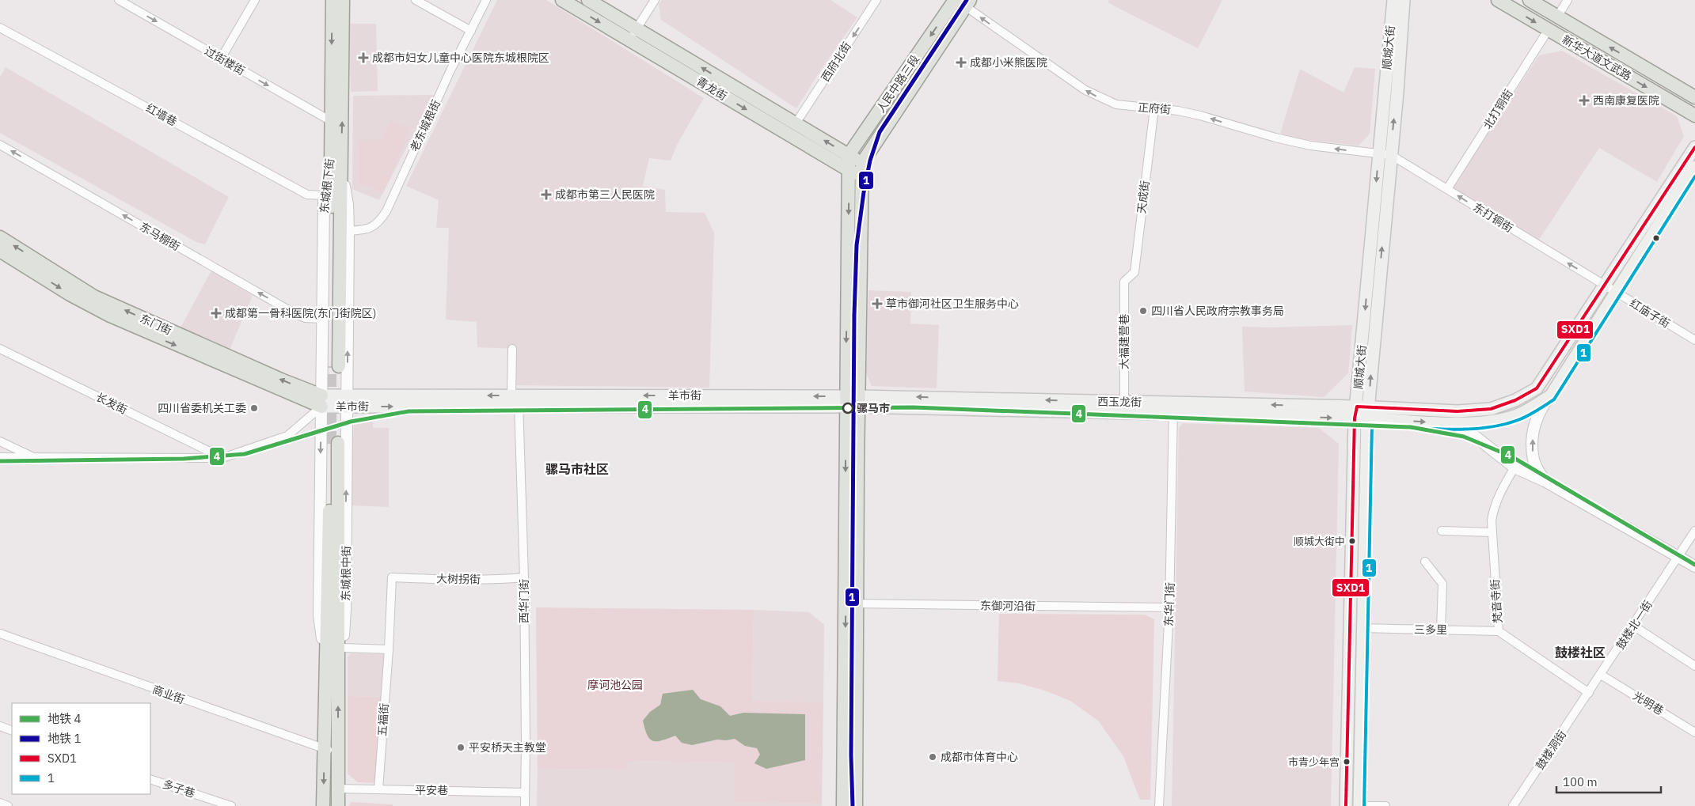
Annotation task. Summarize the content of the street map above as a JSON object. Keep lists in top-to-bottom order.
{
  "streets": {
    "main road": [
      "顺城大街",
      "新华大道文武路",
      "人民中路三段",
      "青龙街",
      "东城根下街",
      "东门街",
      "羊市街",
      "西玉龙街",
      "东城根中街"
    ],
    "street": [
      "过街楼街",
      "西府北街",
      "正府街",
      "北打铜街",
      "红墙巷",
      "老东城根街",
      "天成街",
      "东打铜街",
      "东马棚街",
      "红庙子街",
      "大福建营巷",
      "长发街",
      "大树拐街",
      "西华门街",
      "梵音寺街",
      "东华门街",
      "东御河沿街",
      "鼓楼北一街",
      "三多里",
      "商业街",
      "光明巷",
      "五福街",
      "鼓楼洞街",
      "多子巷",
      "平安巷"
    ]
  },
  "crossings": [
    ["顺城大街", "正府街"],
    ["顺城大街", "东打铜街"],
    ["顺城大街", "西玉龙街"],
    ["顺城大街", "三多里"],
    ["新华大道文武路", "北打铜街"],
    ["过街楼街", "东城根下街"],
    ["西府北街", "青龙街"],
    ["人民中路三段", "青龙街"],
    ["人民中路三段", "正府街"],
    ["正府街", "天成街"],
    ["正府街", "东打铜街"],
    ["北打铜街", "东打铜街"],
    ["红墙巷", "东城根下街"],
    ["老东城根街", "东城根下街"],
    ["东城根下街", "东马棚街"],
    ["东城根下街", "东门街"],
    ["东城根下街", "羊市街"],
    ["东城根下街", "东城根中街"],
    ["天成街", "大福建营巷"],
    ["东打铜街", "红庙子街"],
    ["东门街", "羊市街"],
    ["大福建营巷", "西玉龙街"],
    ["羊市街", "西玉龙街"],
    ["羊市街", "东城根中街"],
    ["羊市街", "西华门街"],
    ["西玉龙街", "东华门街"],
    ["东城根中街", "商业街"],
    ["东城根中街", "平安巷"],
    ["大树拐街", "西华门街"],
    ["大树拐街", "五福街"],
    ["西华门街", "平安巷"],
    ["梵音寺街", "鼓楼北一街"],
    ["梵音寺街", "三多里"],
    ["梵音寺街", "鼓楼洞街"],
    ["东华门街", "东御河沿街"],
    ["鼓楼北一街", "光明巷"],
    ["鼓楼北一街", "鼓楼洞街"],
    ["五福街", "平安巷"]
  ],
  "one_way": [
    "过街楼街",
    "西府北街",
    "正府街",
    "东打铜街",
    "东马棚街"
  ],
  "districts": ["骡马市社区", "鼓楼社区"],
  "parks": ["摩诃池公园"],
  "places": {
    "health": [
      "成都市妇女儿童中心医院东城根院区",
      "成都小米熊医院",
      "西南康复医院",
      "成都市第三人民医院",
      "草市御河社区卫生服务中心",
      "成都第一骨科医院(东门街院区)"
    ],
    "other": [
      "四川省人民政府宗教事务局",
      "四川省委机关工委",
      "骡马市",
      "顺城大街中",
      "平安桥天主教堂",
      "成都市体育中心",
      "市青少年宫"
    ]
  },
  "lines": [
    "metro line 1",
    "transit line SXD1",
    "transit line 1",
    "metro line 4"
  ],
  "legend": [
    "地铁 4",
    "地铁 1",
    "SXD1",
    "1"
  ],
  "scale_bar": "100 m"
}
